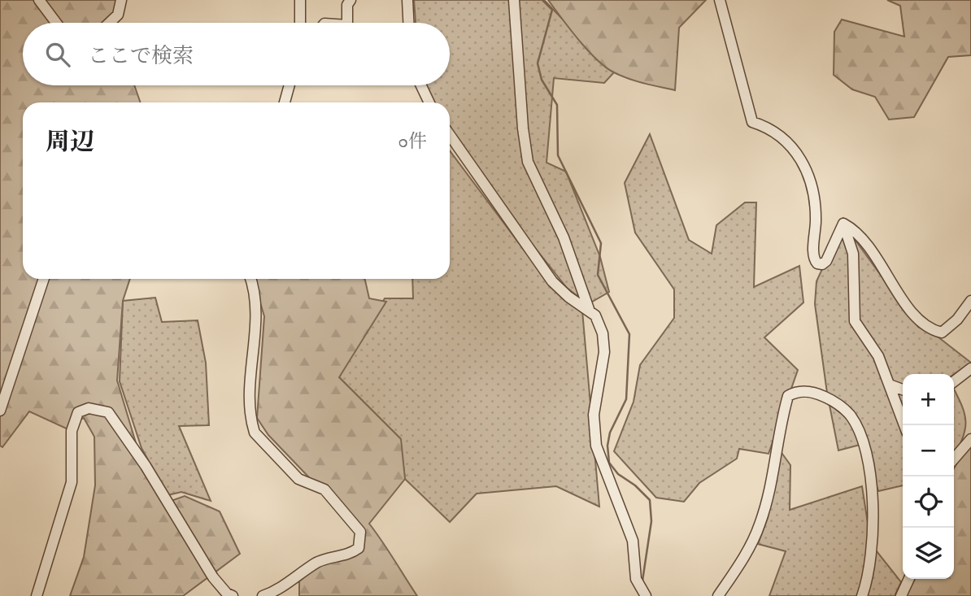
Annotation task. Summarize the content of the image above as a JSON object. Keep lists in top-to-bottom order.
{
  "page": {
    "search": "ここで検索",
    "heading": ["周辺", "0件"],
    "map_buttons": ["+", "−"]
  }
}
